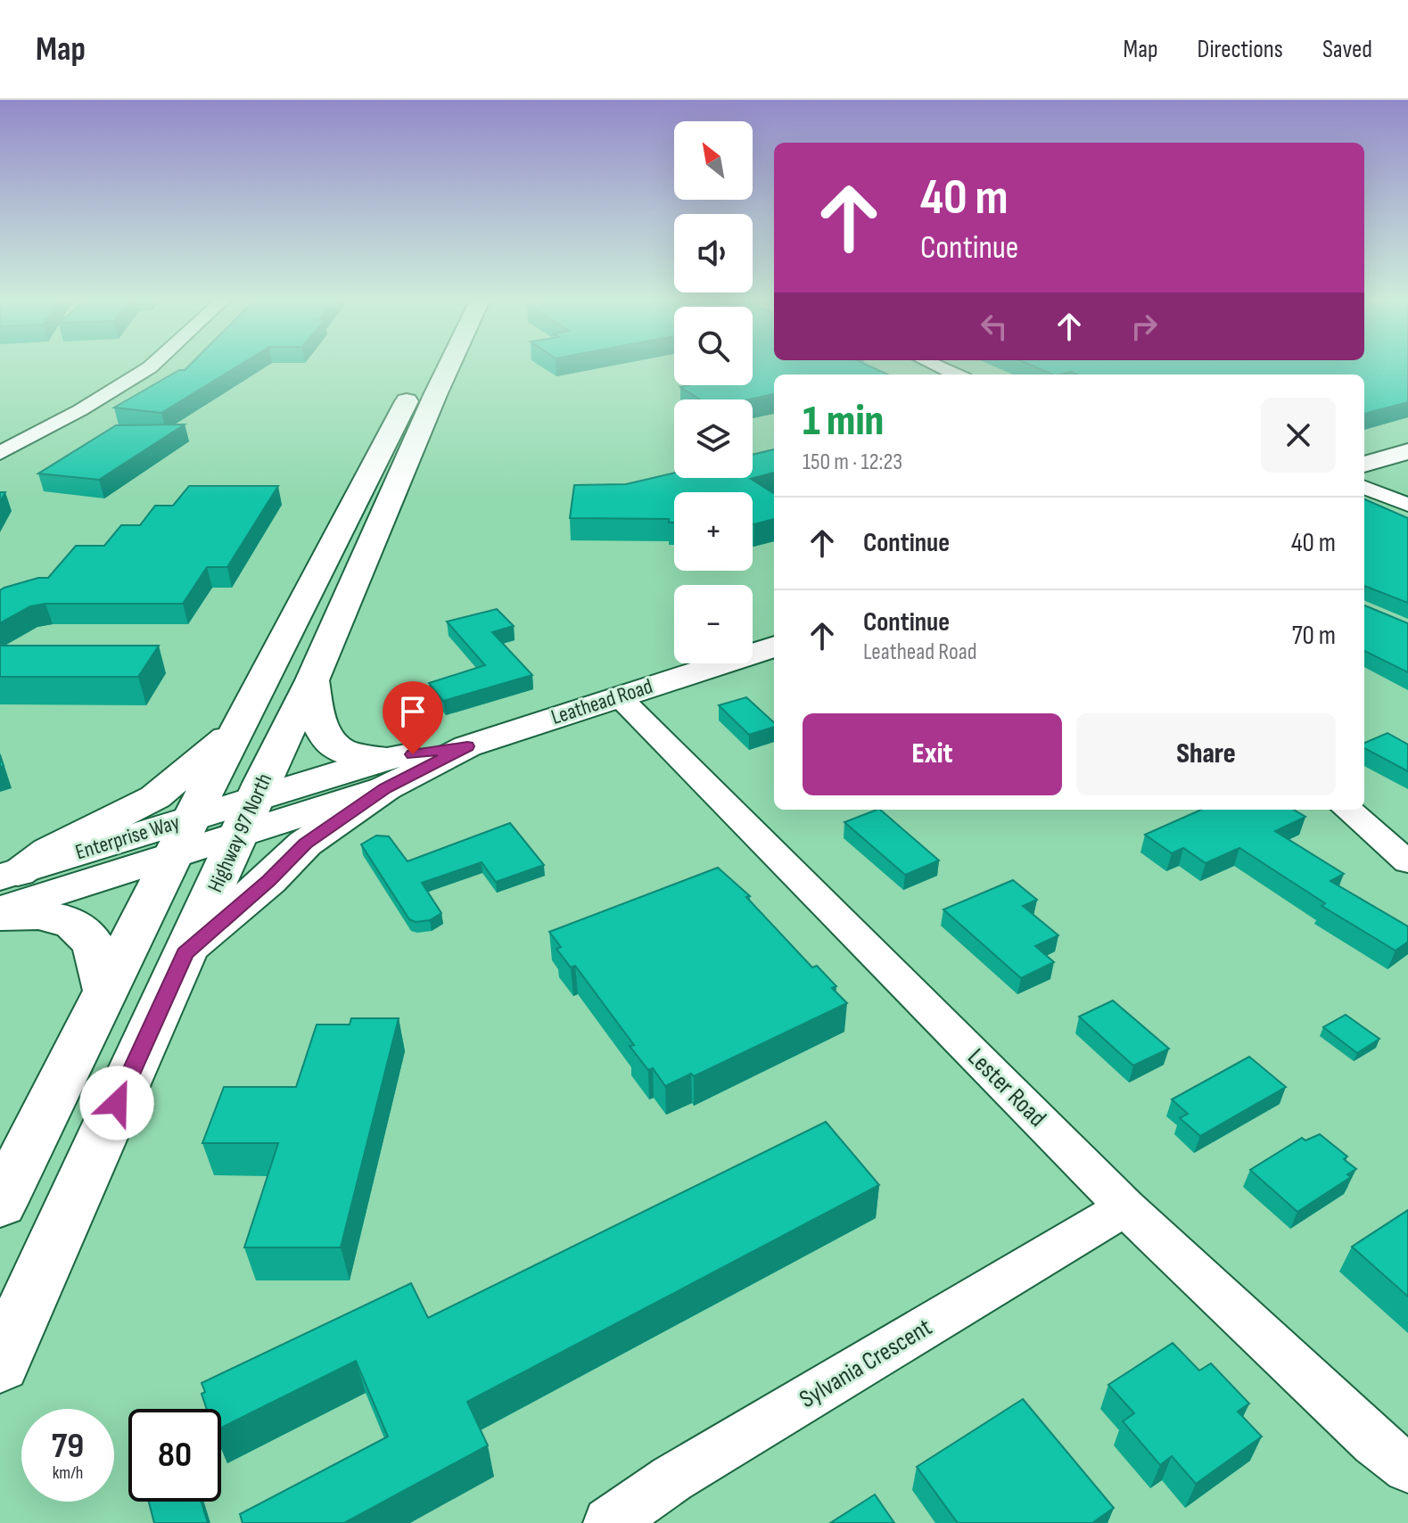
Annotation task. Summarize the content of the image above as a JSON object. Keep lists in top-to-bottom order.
{
  "streets": {
    "highway": ["Highway 97 North"],
    "street": [
      "Leathead Road",
      "Enterprise Way",
      "Lester Road",
      "Sylvania Crescent"
    ]
  },
  "crossings": [
    ["Leathead Road", "Highway 97 North"],
    ["Leathead Road", "Enterprise Way"],
    ["Leathead Road", "Lester Road"],
    ["Lester Road", "Sylvania Crescent"]
  ],
  "north": "top left",
  "page": {
    "header": "Map",
    "nav": ["Map", "Directions", "Saved"],
    "map_buttons": ["+", "−"],
    "turn": ["40 m", "Continue"],
    "heading": ["1 min", "150 m · 12:23"],
    "list": [
      {
        "name": "Continue",
        "value": "40 m"
      },
      {
        "name": "Continue",
        "note": "Leathead Road",
        "value": "70 m"
      }
    ],
    "buttons": ["Exit", "Share"],
    "speed": "79 km/h",
    "limit": "80"
  }
}
